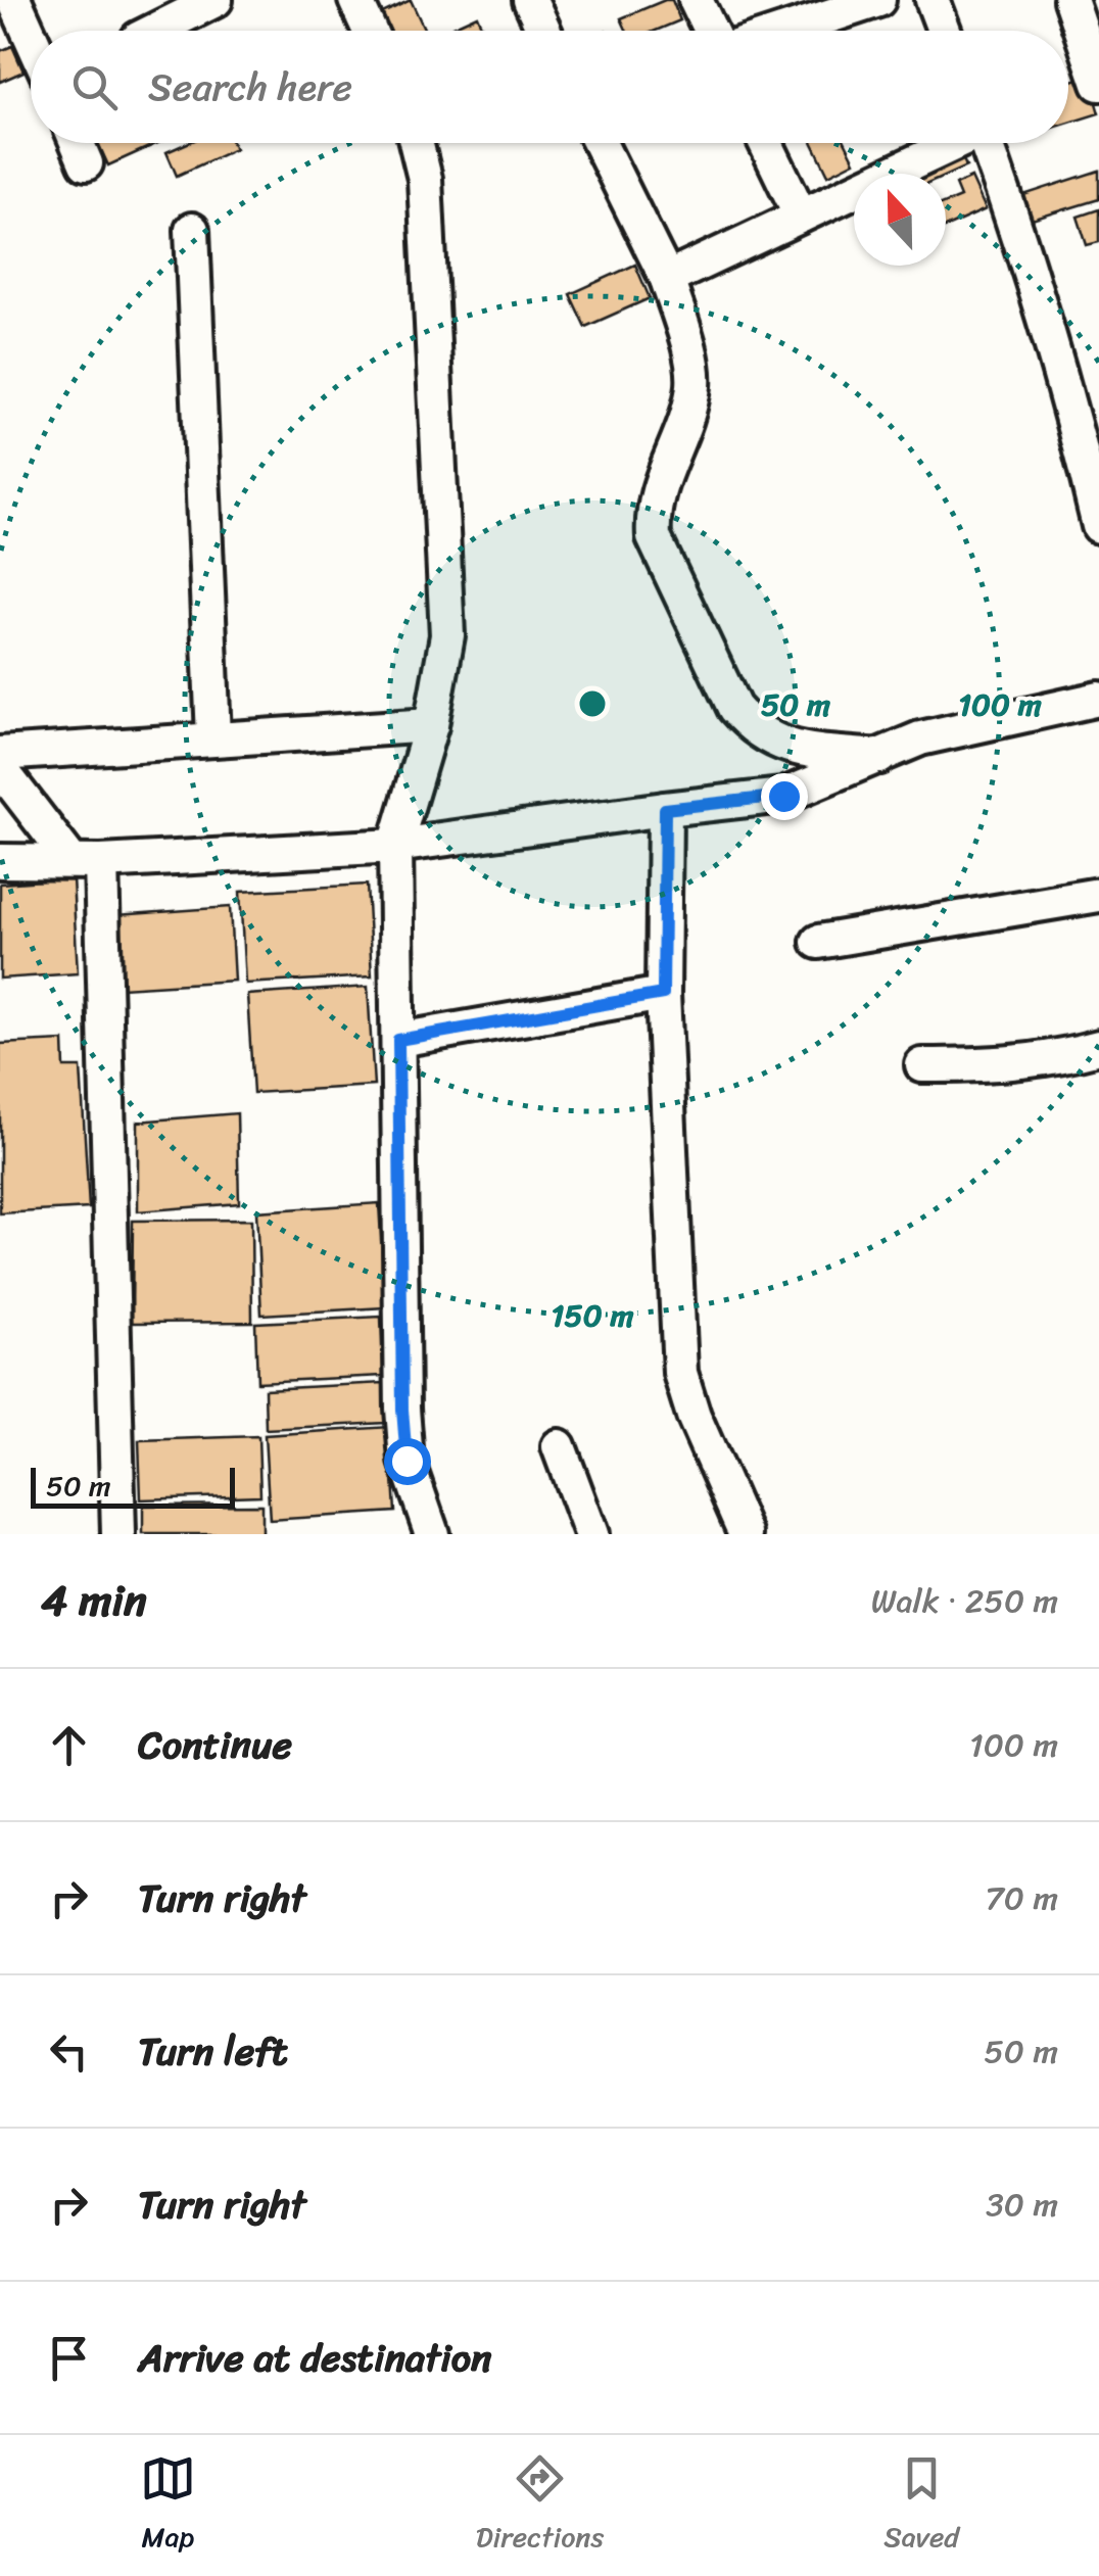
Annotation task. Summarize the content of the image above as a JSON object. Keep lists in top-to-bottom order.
{
  "scale_bar": "50 m",
  "north": "top",
  "page": {
    "search": "Search here",
    "scale": "50 m",
    "heading": ["4 min", "Walk · 250 m"],
    "list": [
      ["Continue", "100 m"],
      ["Turn right", "70 m"],
      ["Turn left", "50 m"],
      ["Turn right", "30 m"],
      "Arrive at destination"
    ],
    "nav": ["Map", "Directions", "Saved"]
  },
  "rings": ["50 m", "100 m", "150 m"]
}
